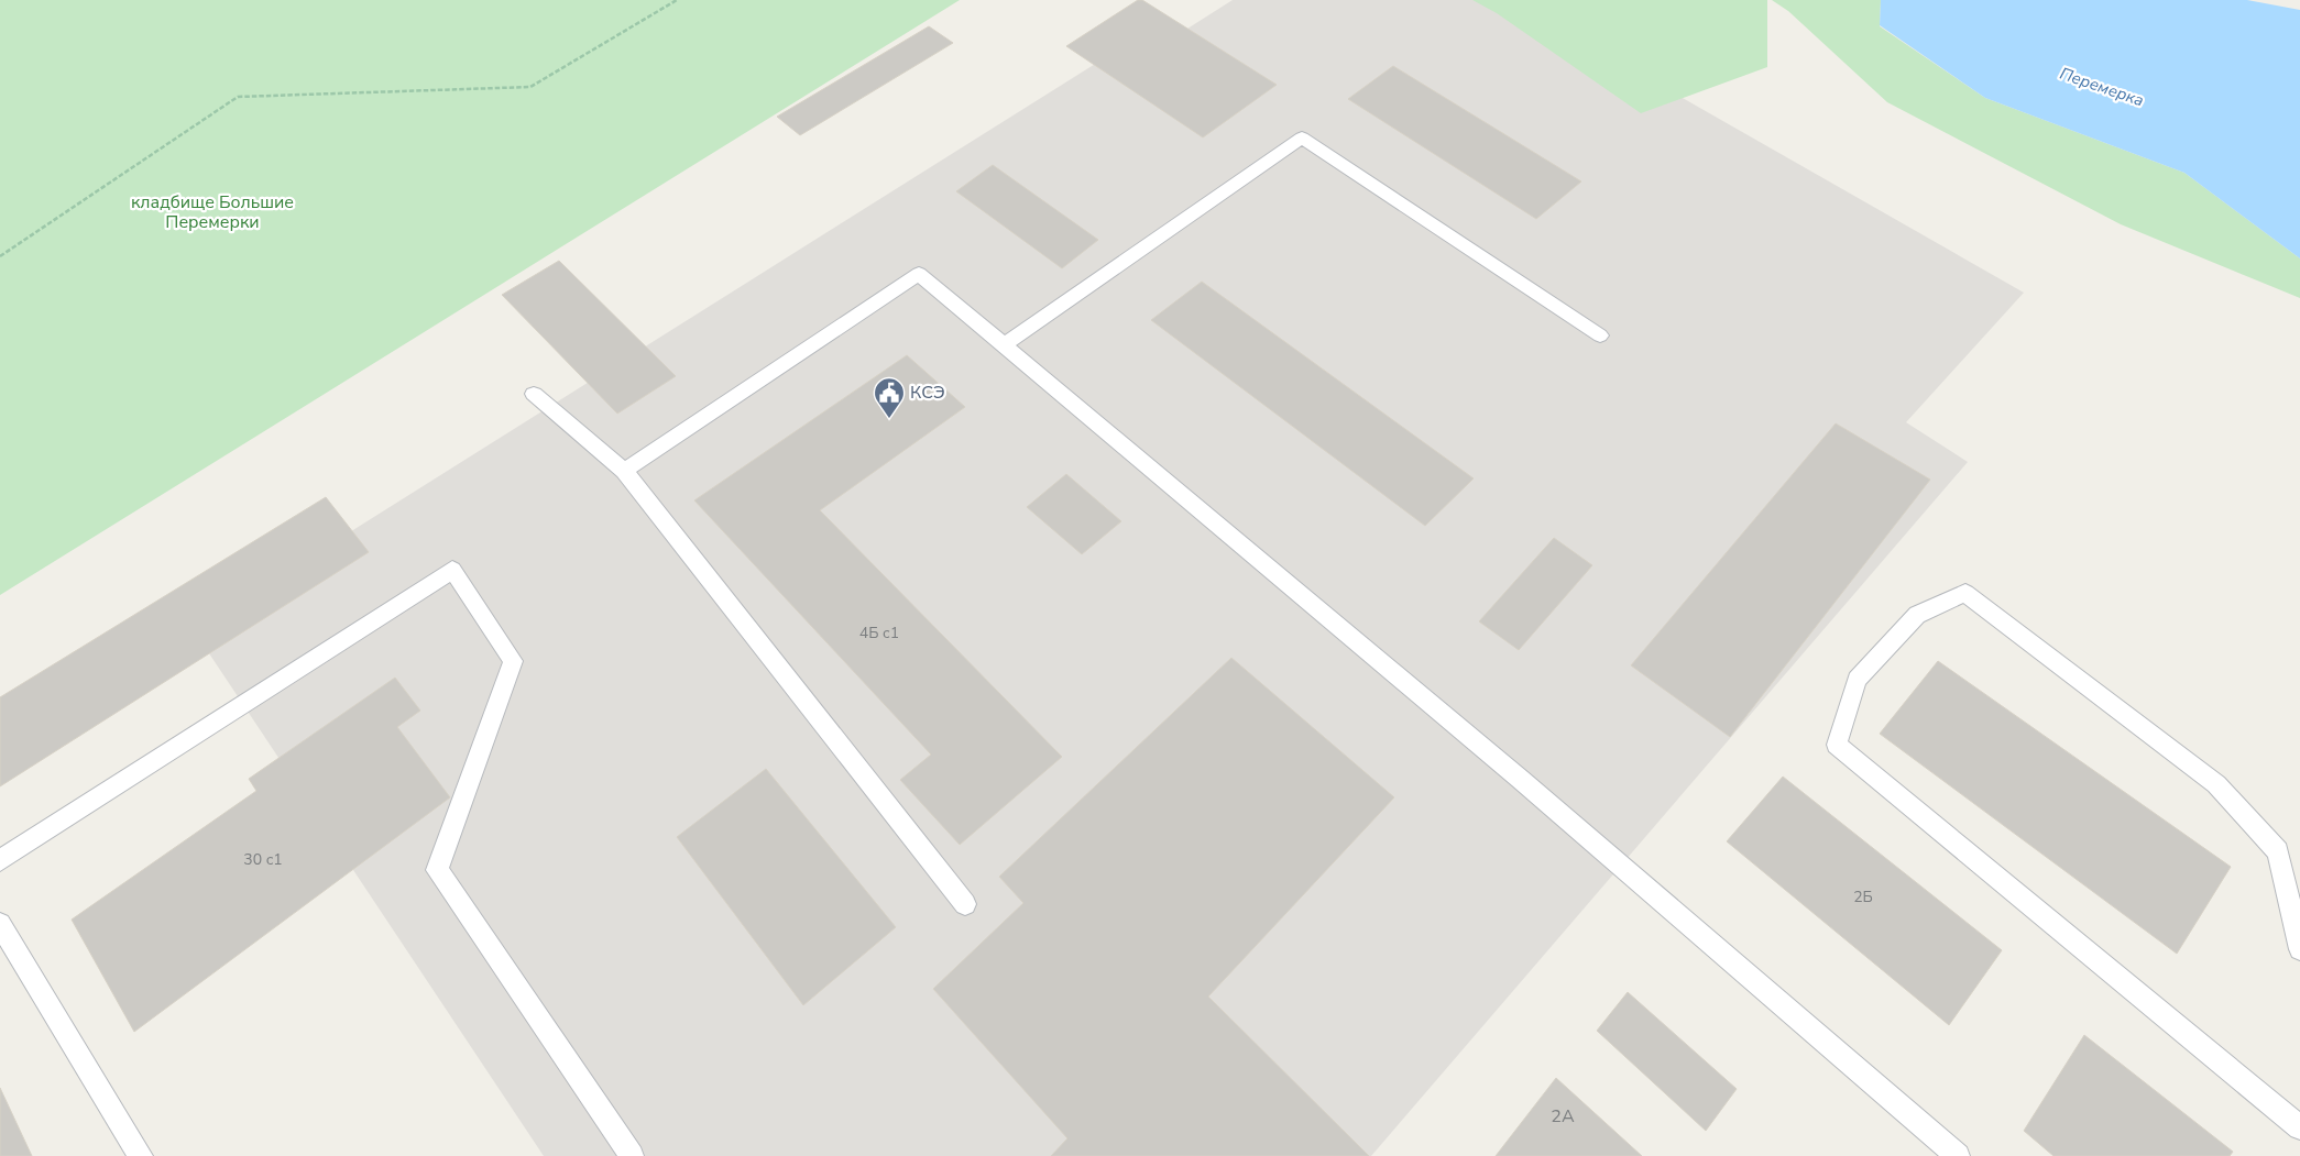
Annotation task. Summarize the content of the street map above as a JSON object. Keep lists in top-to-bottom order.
{
  "water": ["Перемерка"],
  "parks": ["кладбище Большие Перемерки"],
  "places": {
    "public building": ["КСЭ"]
  },
  "house_numbers": [
    "4Б с1",
    "30 с1",
    "2Б",
    "2А"
  ]
}
